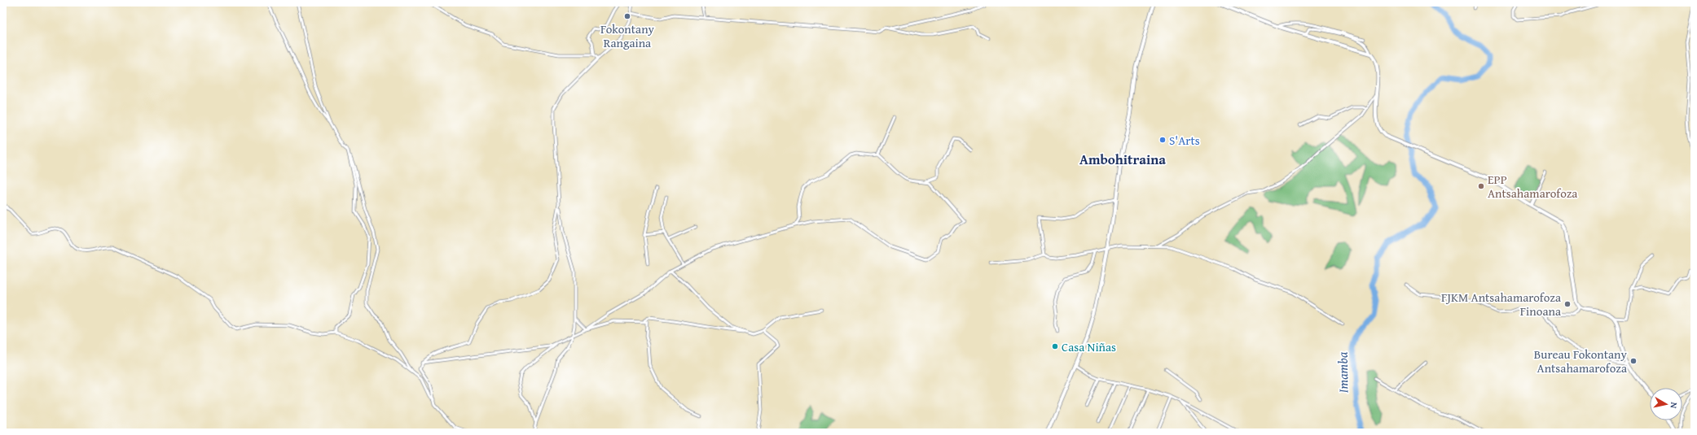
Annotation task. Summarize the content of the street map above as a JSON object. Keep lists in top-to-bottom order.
{
  "districts": ["Ambohitraina"],
  "water": ["Imamba"],
  "places": [
    "Fokontany Rangaina",
    "S'Arts",
    "EPP Antsahamarofoza",
    "FJKM Antsahamarofoza Finoana",
    "Casa Niñas",
    "Bureau Fokontany Antsahamarofoza"
  ],
  "north": "right"
}
